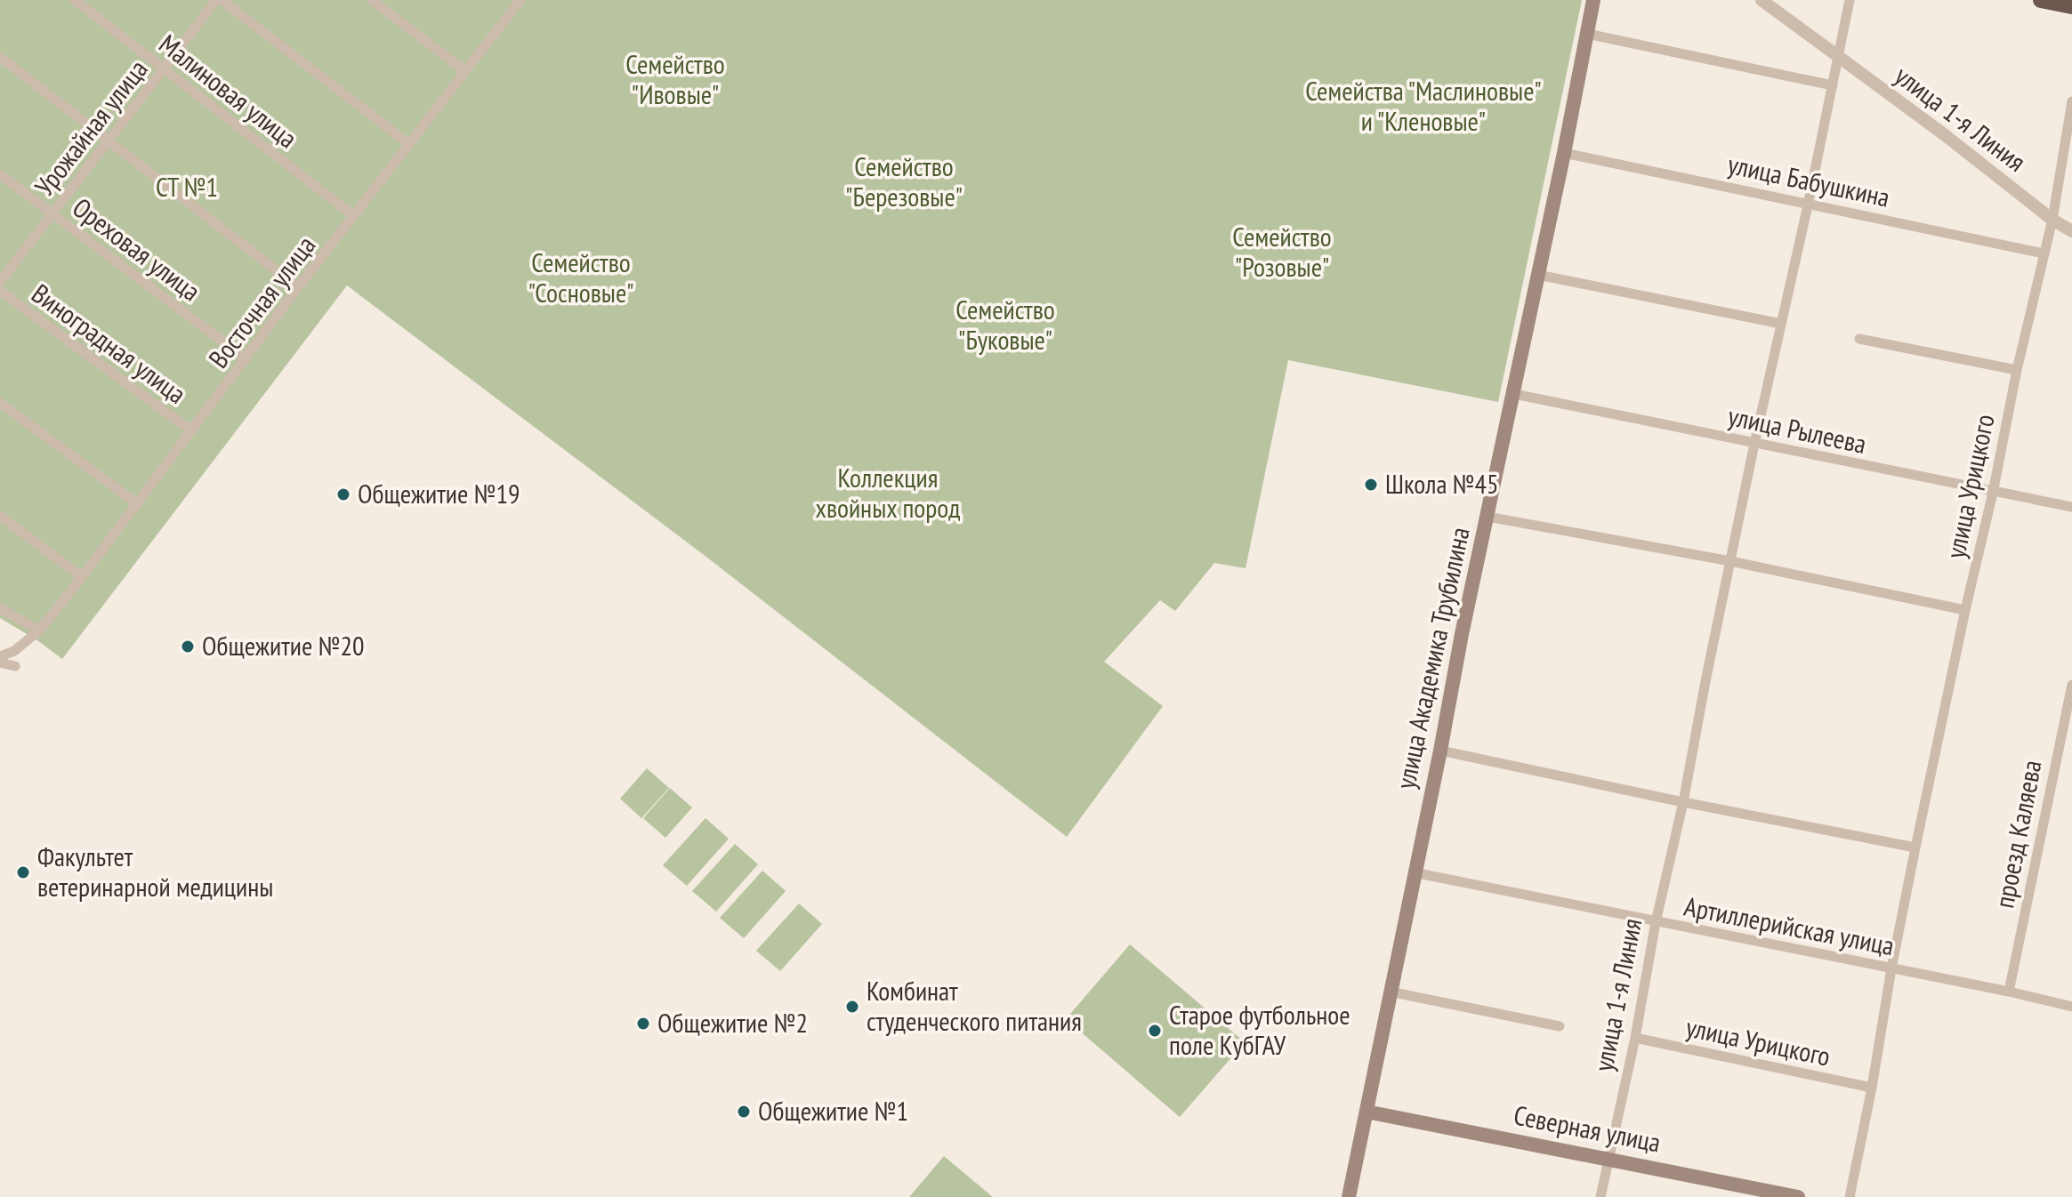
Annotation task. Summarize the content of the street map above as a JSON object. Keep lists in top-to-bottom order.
{
  "streets": {
    "main road": ["улица Академика Трубилина", "Северная улица"],
    "street": [
      "Малиновая улица",
      "улица 1-я Линия",
      "Урожайная улица",
      "улица Бабушкина",
      "Ореховая улица",
      "Восточная улица",
      "Виноградная улица",
      "улица Рылеева",
      "улица Урицкого",
      "проезд Каляева",
      "Артиллерийская улица"
    ]
  },
  "crossings": [
    ["Малиновая улица", "Урожайная улица"],
    ["Малиновая улица", "Восточная улица"],
    ["улица 1-я Линия", "улица Бабушкина"],
    ["улица 1-я Линия", "улица Рылеева"],
    ["улица 1-я Линия", "улица Урицкого"],
    ["улица 1-я Линия", "Артиллерийская улица"],
    ["улица 1-я Линия", "Северная улица"],
    ["Урожайная улица", "Ореховая улица"],
    ["улица Бабушкина", "улица Урицкого"],
    ["улица Бабушкина", "улица Академика Трубилина"],
    ["Ореховая улица", "Восточная улица"],
    ["Восточная улица", "Виноградная улица"],
    ["улица Рылеева", "улица Урицкого"],
    ["улица Рылеева", "улица Академика Трубилина"],
    ["улица Урицкого", "Артиллерийская улица"],
    ["улица Академика Трубилина", "Артиллерийская улица"],
    ["улица Академика Трубилина", "Северная улица"],
    ["проезд Каляева", "Артиллерийская улица"]
  ],
  "parks": [
    "Семейство \"Ивовые\"",
    "Семейства \"Маслиновые\" и \"Кленовые\"",
    "Семейство \"Березовые\"",
    "СТ №1",
    "Семейство \"Розовые\"",
    "Семейство \"Сосновые\"",
    "Семейство \"Буковые\"",
    "Коллекция хвойных пород"
  ],
  "places": [
    "Школа №45",
    "Общежитие №19",
    "Общежитие №20",
    "Факультет ветеринарной медицины",
    "Комбинат студенческого питания",
    "Общежитие №2",
    "Старое футбольное поле КубГАУ",
    "Общежитие №1"
  ]
}
